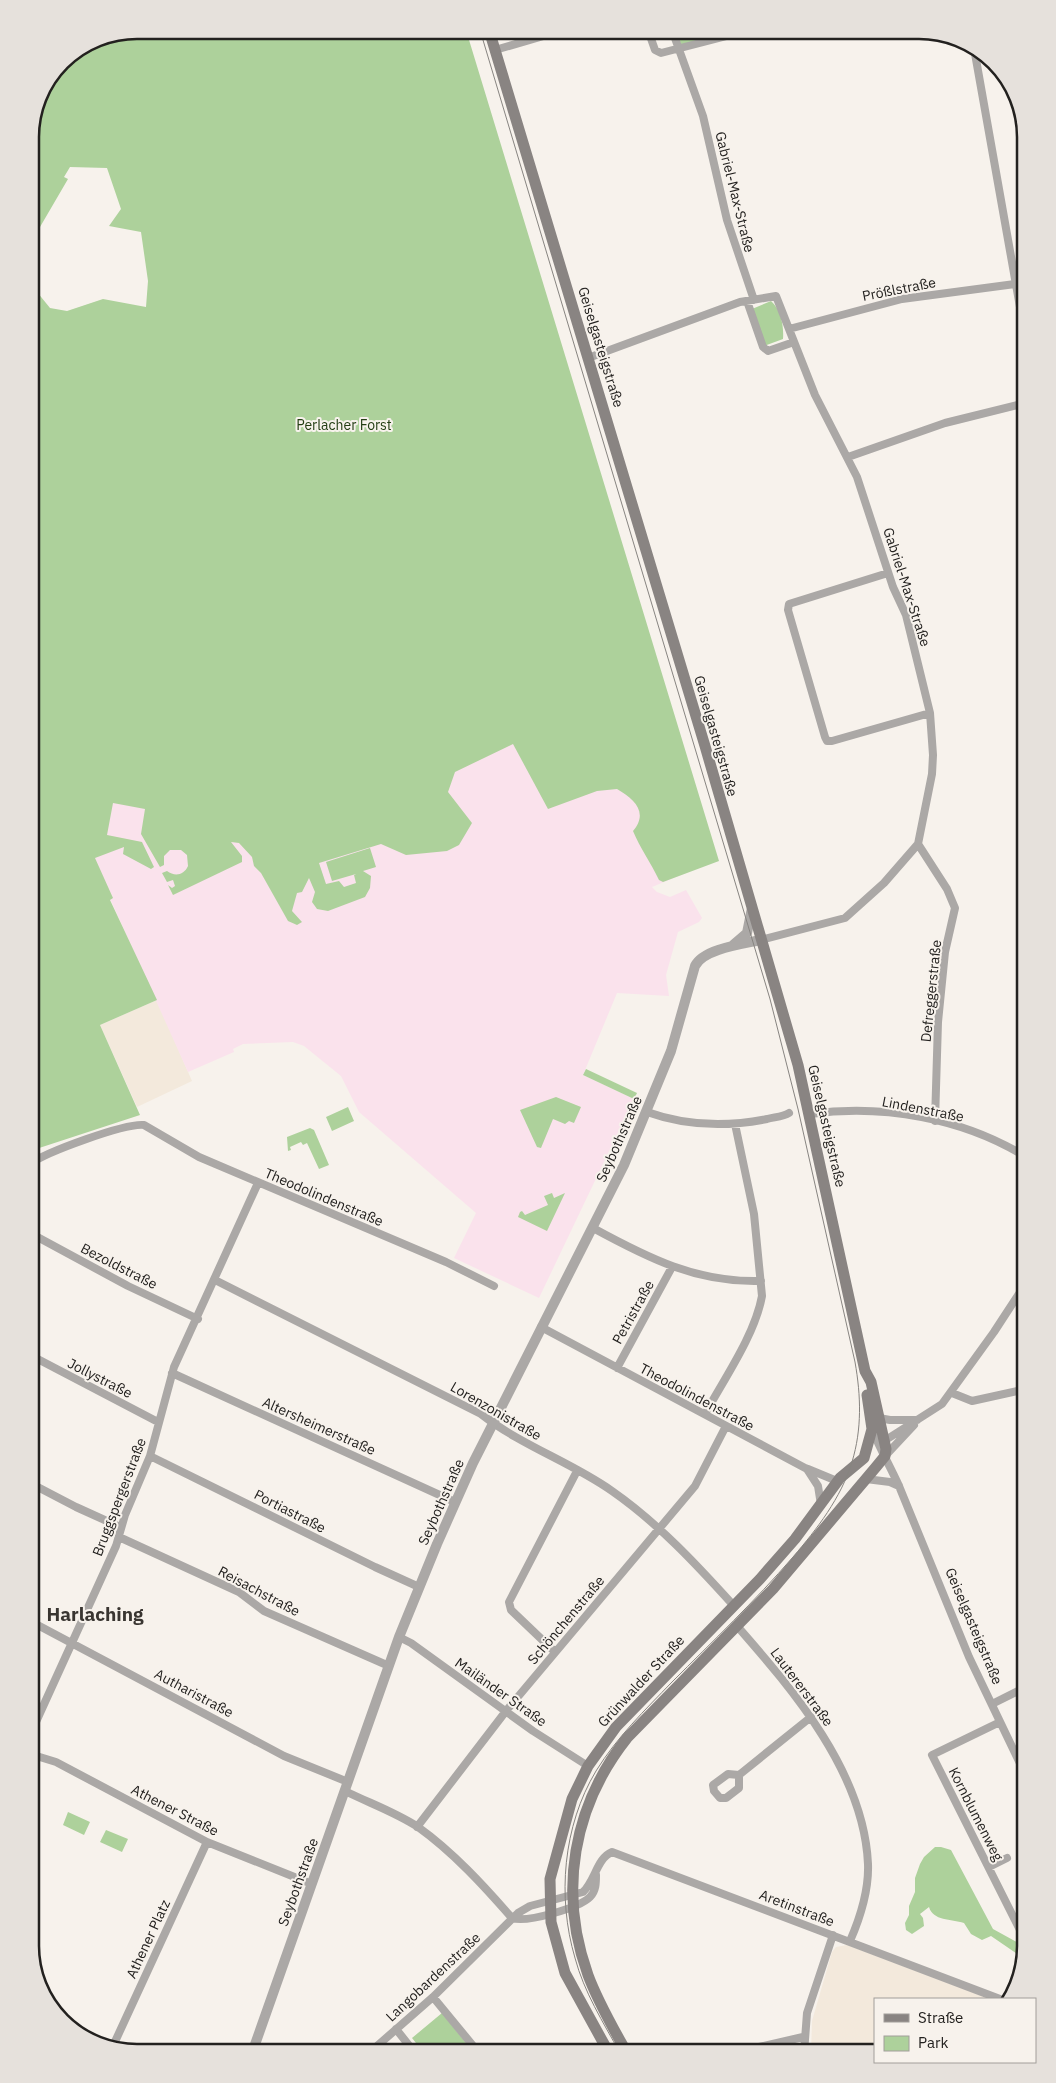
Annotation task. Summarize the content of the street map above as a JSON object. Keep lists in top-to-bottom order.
{
  "streets": {
    "main road": ["Geiselgasteigstraße", "Grünwalder Straße"],
    "street": [
      "Gabriel-Max-Straße",
      "Prößlstraße",
      "Defreggerstraße",
      "Lindenstraße",
      "Seybothstraße",
      "Theodolindenstraße",
      "Bezoldstraße",
      "Petristraße",
      "Jollystraße",
      "Lorenzonistraße",
      "Altersheimerstraße",
      "Bruggspergerstraße",
      "Portiastraße",
      "Reisachstraße",
      "Schönchenstraße",
      "Lautererstraße",
      "Mailänder Straße",
      "Autharistraße",
      "Athener Straße",
      "Kornblumenweg",
      "Aretinstraße",
      "Athener Platz",
      "Langobardenstraße"
    ]
  },
  "crossings": [
    ["Gabriel-Max-Straße", "Prößlstraße"],
    ["Gabriel-Max-Straße", "Defreggerstraße"],
    ["Geiselgasteigstraße", "Lindenstraße"],
    ["Geiselgasteigstraße", "Seybothstraße"],
    ["Geiselgasteigstraße", "Grünwalder Straße"],
    ["Geiselgasteigstraße", "Kornblumenweg"],
    ["Defreggerstraße", "Lindenstraße"],
    ["Seybothstraße", "Theodolindenstraße"],
    ["Seybothstraße", "Lorenzonistraße"],
    ["Seybothstraße", "Altersheimerstraße"],
    ["Seybothstraße", "Portiastraße"],
    ["Seybothstraße", "Reisachstraße"],
    ["Seybothstraße", "Mailänder Straße"],
    ["Seybothstraße", "Autharistraße"],
    ["Seybothstraße", "Athener Straße"],
    ["Theodolindenstraße", "Petristraße"],
    ["Theodolindenstraße", "Bruggspergerstraße"],
    ["Theodolindenstraße", "Schönchenstraße"],
    ["Theodolindenstraße", "Grünwalder Straße"],
    ["Bezoldstraße", "Bruggspergerstraße"],
    ["Jollystraße", "Bruggspergerstraße"],
    ["Lorenzonistraße", "Bruggspergerstraße"],
    ["Lorenzonistraße", "Schönchenstraße"],
    ["Lorenzonistraße", "Grünwalder Straße"],
    ["Altersheimerstraße", "Bruggspergerstraße"],
    ["Bruggspergerstraße", "Portiastraße"],
    ["Bruggspergerstraße", "Reisachstraße"],
    ["Bruggspergerstraße", "Autharistraße"],
    ["Schönchenstraße", "Mailänder Straße"],
    ["Schönchenstraße", "Autharistraße"],
    ["Grünwalder Straße", "Lautererstraße"],
    ["Grünwalder Straße", "Mailänder Straße"],
    ["Grünwalder Straße", "Langobardenstraße"],
    ["Lautererstraße", "Aretinstraße"],
    ["Autharistraße", "Langobardenstraße"],
    ["Athener Straße", "Athener Platz"]
  ],
  "districts": ["Harlaching"],
  "parks": ["Perlacher Forst"],
  "legend": ["Straße", "Park"]
}
